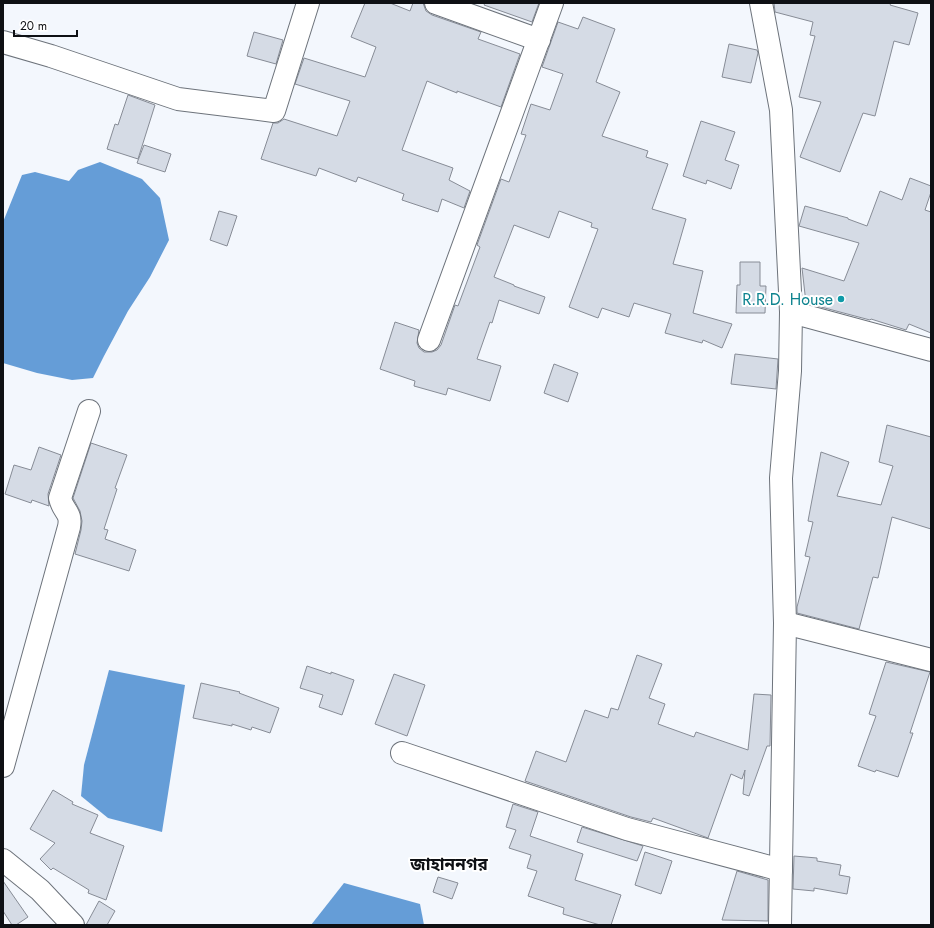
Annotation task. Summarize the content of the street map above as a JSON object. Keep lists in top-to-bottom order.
{
  "districts": ["জাহাননগর"],
  "places": ["R.R.D. House"],
  "scale_bar": "20 m"
}
